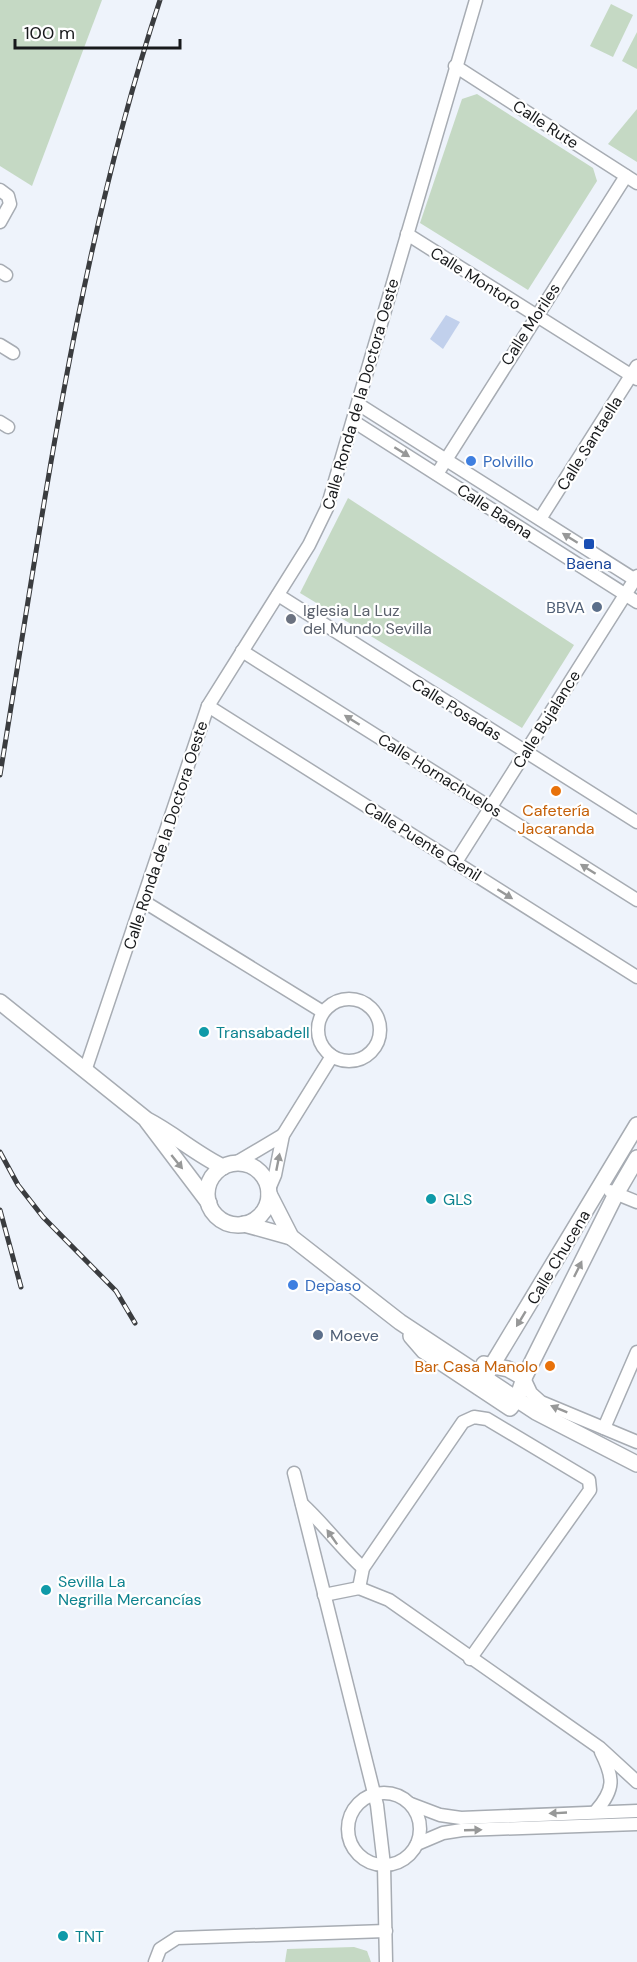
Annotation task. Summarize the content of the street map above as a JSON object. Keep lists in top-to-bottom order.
{
  "streets": {
    "street": [
      "Calle Rute",
      "Calle Montoro",
      "Calle Moriles",
      "Calle Ronda de la Doctora Oeste",
      "Calle Santaella",
      "Calle Baena",
      "Calle Posadas",
      "Calle Bujalance",
      "Calle Hornachuelos",
      "Calle Puente Genil",
      "Calle Chucena"
    ]
  },
  "crossings": [
    ["Calle Rute", "Calle Moriles"],
    ["Calle Rute", "Calle Ronda de la Doctora Oeste"],
    ["Calle Montoro", "Calle Moriles"],
    ["Calle Montoro", "Calle Ronda de la Doctora Oeste"],
    ["Calle Montoro", "Calle Santaella"],
    ["Calle Moriles", "Calle Baena"],
    ["Calle Ronda de la Doctora Oeste", "Calle Baena"],
    ["Calle Ronda de la Doctora Oeste", "Calle Posadas"],
    ["Calle Ronda de la Doctora Oeste", "Calle Hornachuelos"],
    ["Calle Ronda de la Doctora Oeste", "Calle Puente Genil"],
    ["Calle Santaella", "Calle Baena"],
    ["Calle Baena", "Calle Bujalance"],
    ["Calle Posadas", "Calle Bujalance"],
    ["Calle Bujalance", "Calle Hornachuelos"],
    ["Calle Bujalance", "Calle Puente Genil"]
  ],
  "one_way": ["Calle Hornachuelos", "Calle Puente Genil"],
  "places": {
    "other": [
      "Polvillo",
      "BBVA",
      "Iglesia La Luz del Mundo Sevilla",
      "Cafetería Jacaranda",
      "Transabadell",
      "GLS",
      "Depaso",
      "Moeve",
      "Bar Casa Manolo",
      "Sevilla La Negrilla Mercancías",
      "TNT"
    ],
    "transit": ["Baena"]
  },
  "scale_bar": "100 m"
}
